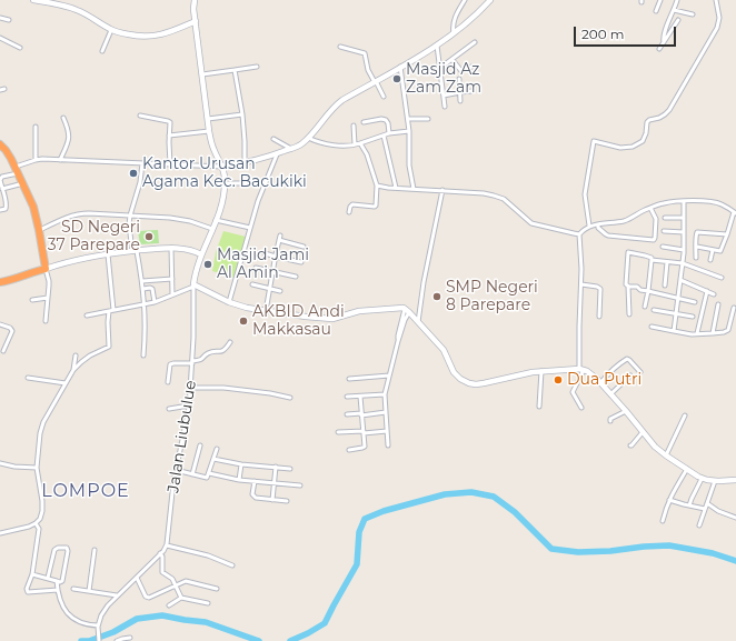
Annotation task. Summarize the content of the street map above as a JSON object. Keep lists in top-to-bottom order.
{
  "streets": {
    "street": ["Jalan Liubulue"]
  },
  "districts": ["LOMPOE"],
  "places": [
    "Masjid Az Zam Zam",
    "Kantor Urusan Agama Kec. Bacukiki",
    "SD Negeri 37 Parepare",
    "Masjid Jami Al Amin",
    "SMP Negeri 8 Parepare",
    "AKBID Andi Makkasau",
    "Dua Putri"
  ],
  "scale_bar": "200 m"
}
